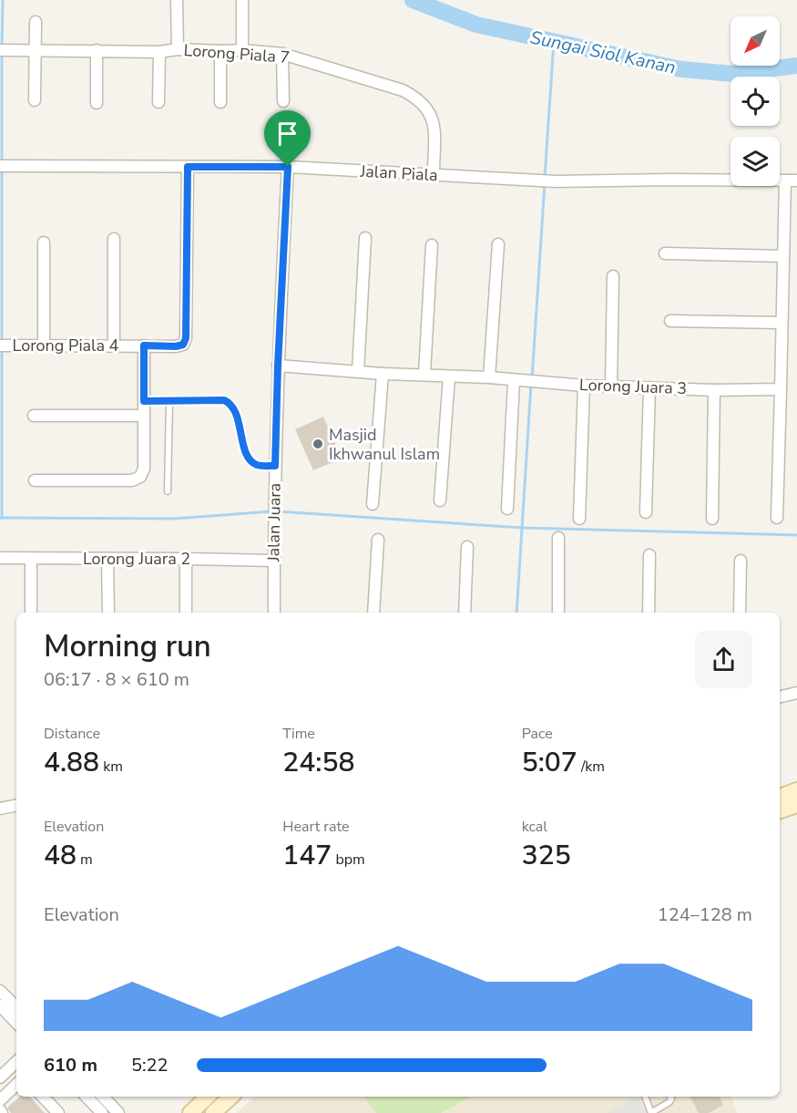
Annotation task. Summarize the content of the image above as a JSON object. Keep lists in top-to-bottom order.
{
  "streets": {
    "street": [
      "Lorong Piala 7",
      "Jalan Piala",
      "Lorong Piala 4",
      "Lorong Juara 3",
      "Jalan Juara",
      "Lorong Juara 2"
    ]
  },
  "crossings": [
    ["Lorong Piala 7", "Jalan Piala"],
    ["Jalan Piala", "Lorong Piala 4"],
    ["Jalan Piala", "Jalan Juara"],
    ["Lorong Juara 3", "Jalan Juara"],
    ["Jalan Juara", "Lorong Juara 2"]
  ],
  "water": ["Sungai Siol Kanan"],
  "places": ["Masjid Ikhwanul Islam"],
  "north": "bottom left",
  "page": {
    "heading": ["Morning run", "06:17 · 8 × 610 m"],
    "stats": [
      ["Distance", "4.88 km"],
      ["Time", "24:58"],
      ["Pace", "5:07 /km"],
      ["Elevation", "48 m"],
      ["Heart rate", "147 bpm"],
      ["kcal", "325"]
    ],
    "chart": ["Elevation", "124–128 m"],
    "list": [
      {
        "name": "610 m",
        "note": "5:22"
      }
    ]
  }
}
